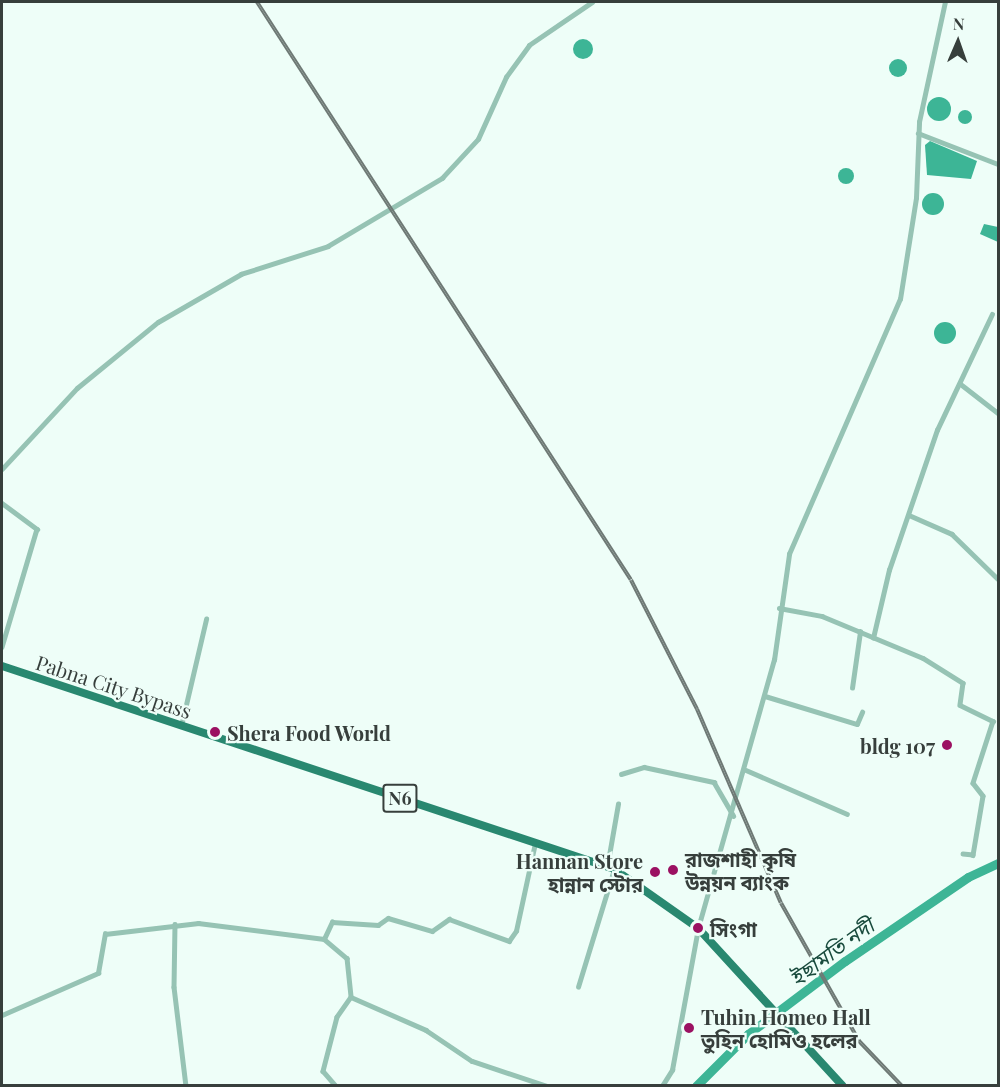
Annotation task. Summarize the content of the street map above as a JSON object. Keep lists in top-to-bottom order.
{
  "streets": {
    "highway": ["Pabna City Bypass", "N6"]
  },
  "water": ["ইছামতি নদী"],
  "places": [
    "Shera Food World",
    "bldg 107",
    "রাজশাহী কৃষি উন্নয়ন ব্যাংক",
    "Hannan Store হান্নান স্টোর",
    "সিংগা",
    "Tuhin Homeo Hall তুহিন হোমিও হলের"
  ],
  "north": "top"
}
